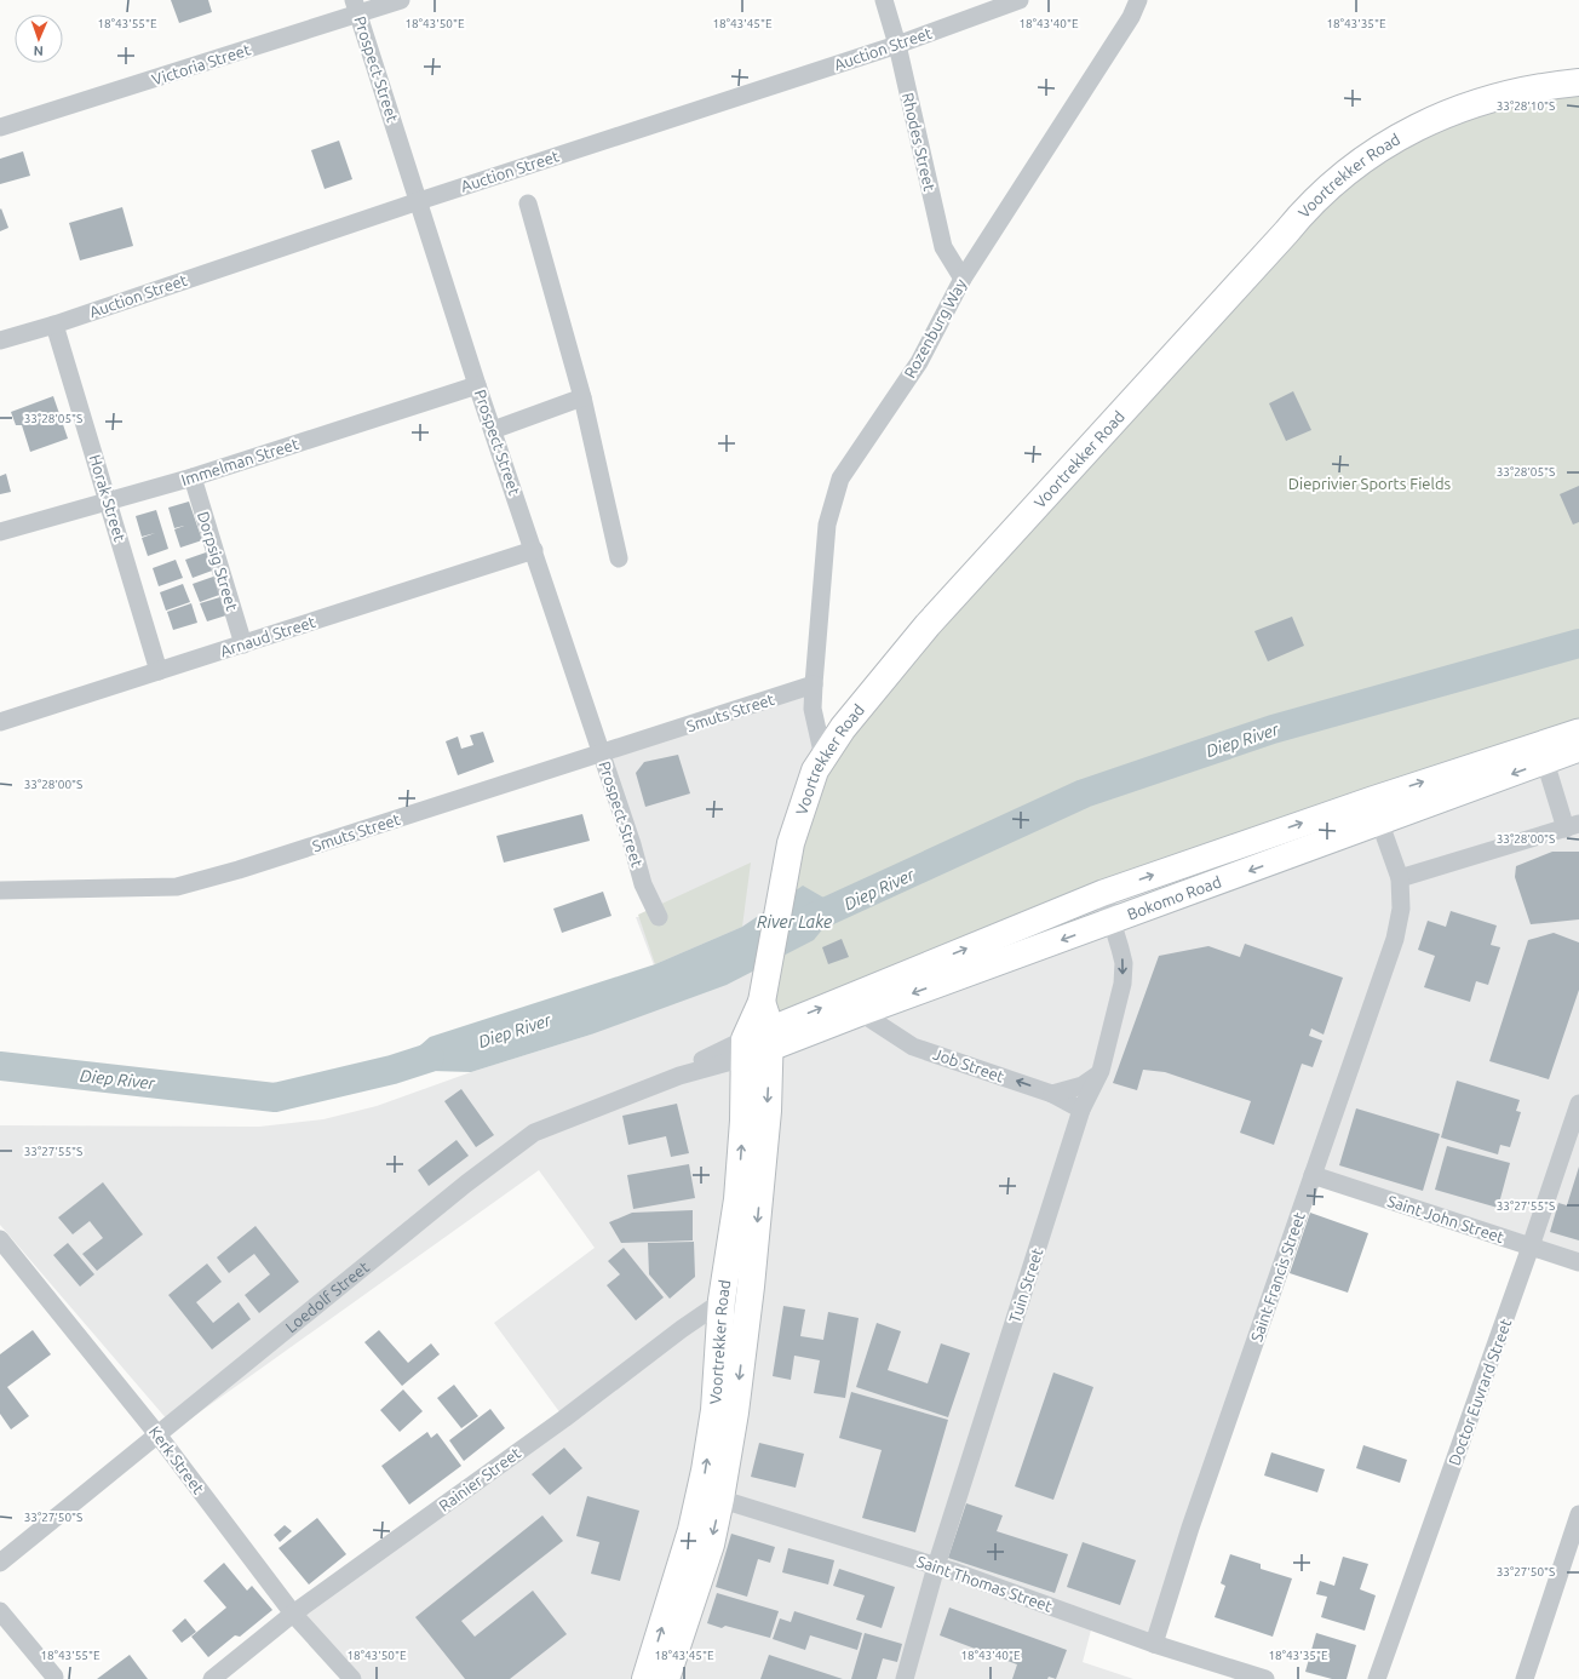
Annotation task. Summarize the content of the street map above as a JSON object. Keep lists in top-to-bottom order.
{
  "streets": {
    "main road": ["Voortrekker Road", "Bokomo Road"],
    "street": [
      "Auction Street",
      "Victoria Street",
      "Prospect Street",
      "Rhodes Street",
      "Rozenburg Way",
      "Immelman Street",
      "Horak Street",
      "Dorpsig Street",
      "Arnaud Street",
      "Smuts Street",
      "Job Street",
      "Saint John Street",
      "Saint Francis Street",
      "Tuin Street",
      "Loedolf Street",
      "Doctor Euvrard Street",
      "Kerk Street",
      "Rainier Street",
      "Saint Thomas Street"
    ]
  },
  "crossings": [
    ["Auction Street", "Prospect Street"],
    ["Auction Street", "Rhodes Street"],
    ["Auction Street", "Horak Street"],
    ["Victoria Street", "Prospect Street"],
    ["Prospect Street", "Immelman Street"],
    ["Prospect Street", "Arnaud Street"],
    ["Prospect Street", "Smuts Street"],
    ["Rhodes Street", "Rozenburg Way"],
    ["Voortrekker Road", "Rozenburg Way"],
    ["Voortrekker Road", "Bokomo Road"],
    ["Voortrekker Road", "Loedolf Street"],
    ["Voortrekker Road", "Rainier Street"],
    ["Voortrekker Road", "Saint Thomas Street"],
    ["Rozenburg Way", "Smuts Street"],
    ["Immelman Street", "Horak Street"],
    ["Immelman Street", "Dorpsig Street"],
    ["Horak Street", "Arnaud Street"],
    ["Dorpsig Street", "Arnaud Street"],
    ["Bokomo Road", "Job Street"],
    ["Bokomo Road", "Saint Francis Street"],
    ["Bokomo Road", "Tuin Street"],
    ["Job Street", "Tuin Street"],
    ["Saint John Street", "Saint Francis Street"],
    ["Saint John Street", "Doctor Euvrard Street"],
    ["Saint Francis Street", "Saint Thomas Street"],
    ["Tuin Street", "Saint Thomas Street"],
    ["Loedolf Street", "Kerk Street"],
    ["Kerk Street", "Rainier Street"]
  ],
  "one_way": ["Job Street"],
  "water": ["Diep River", "River Lake"],
  "parks": ["Dieprivier Sports Fields"],
  "north": "bottom",
  "coordinates": [
    "18°43'55\"E",
    "18°43'50\"E",
    "18°43'45\"E",
    "18°43'40\"E",
    "18°43'35\"E",
    "33°28'10\"S",
    "33°28'05\"S",
    "33°28'00\"S",
    "33°27'55\"S",
    "33°27'50\"S"
  ]
}
